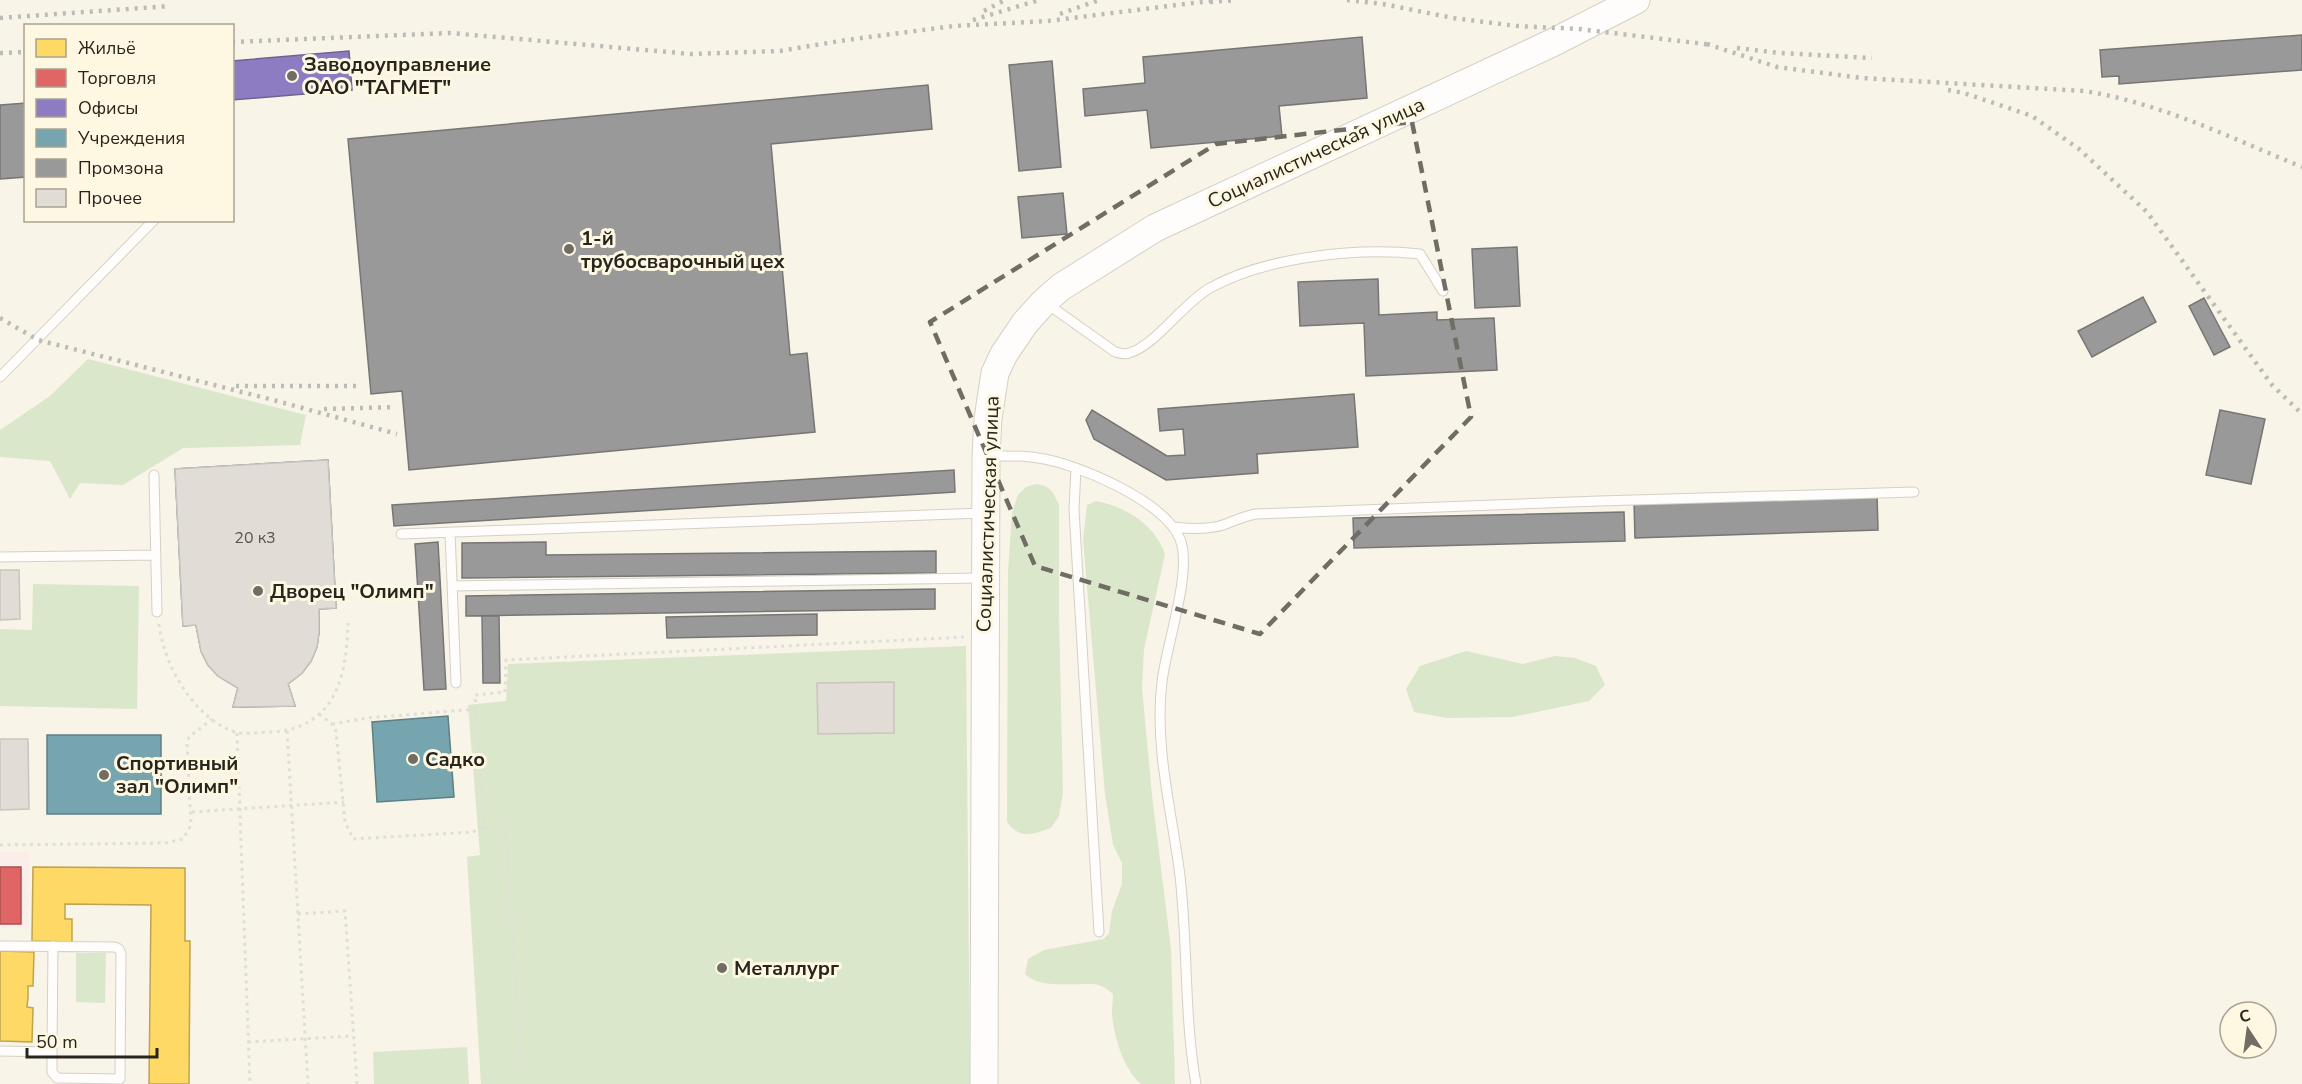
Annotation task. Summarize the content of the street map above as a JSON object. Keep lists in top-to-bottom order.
{
  "streets": {
    "street": ["Социалистическая улица"]
  },
  "places": [
    "Заводоуправление ОАО \"ТАГМЕТ\"",
    "1-й трубосварочный цех",
    "Дворец \"Олимп\"",
    "Садко",
    "Спортивный зал \"Олимп\"",
    "Металлург"
  ],
  "house_numbers": ["20 к3"],
  "legend": [
    "Жильё",
    "Торговля",
    "Офисы",
    "Учреждения",
    "Промзона",
    "Прочее"
  ],
  "scale_bar": "50 m",
  "north": "top"
}
